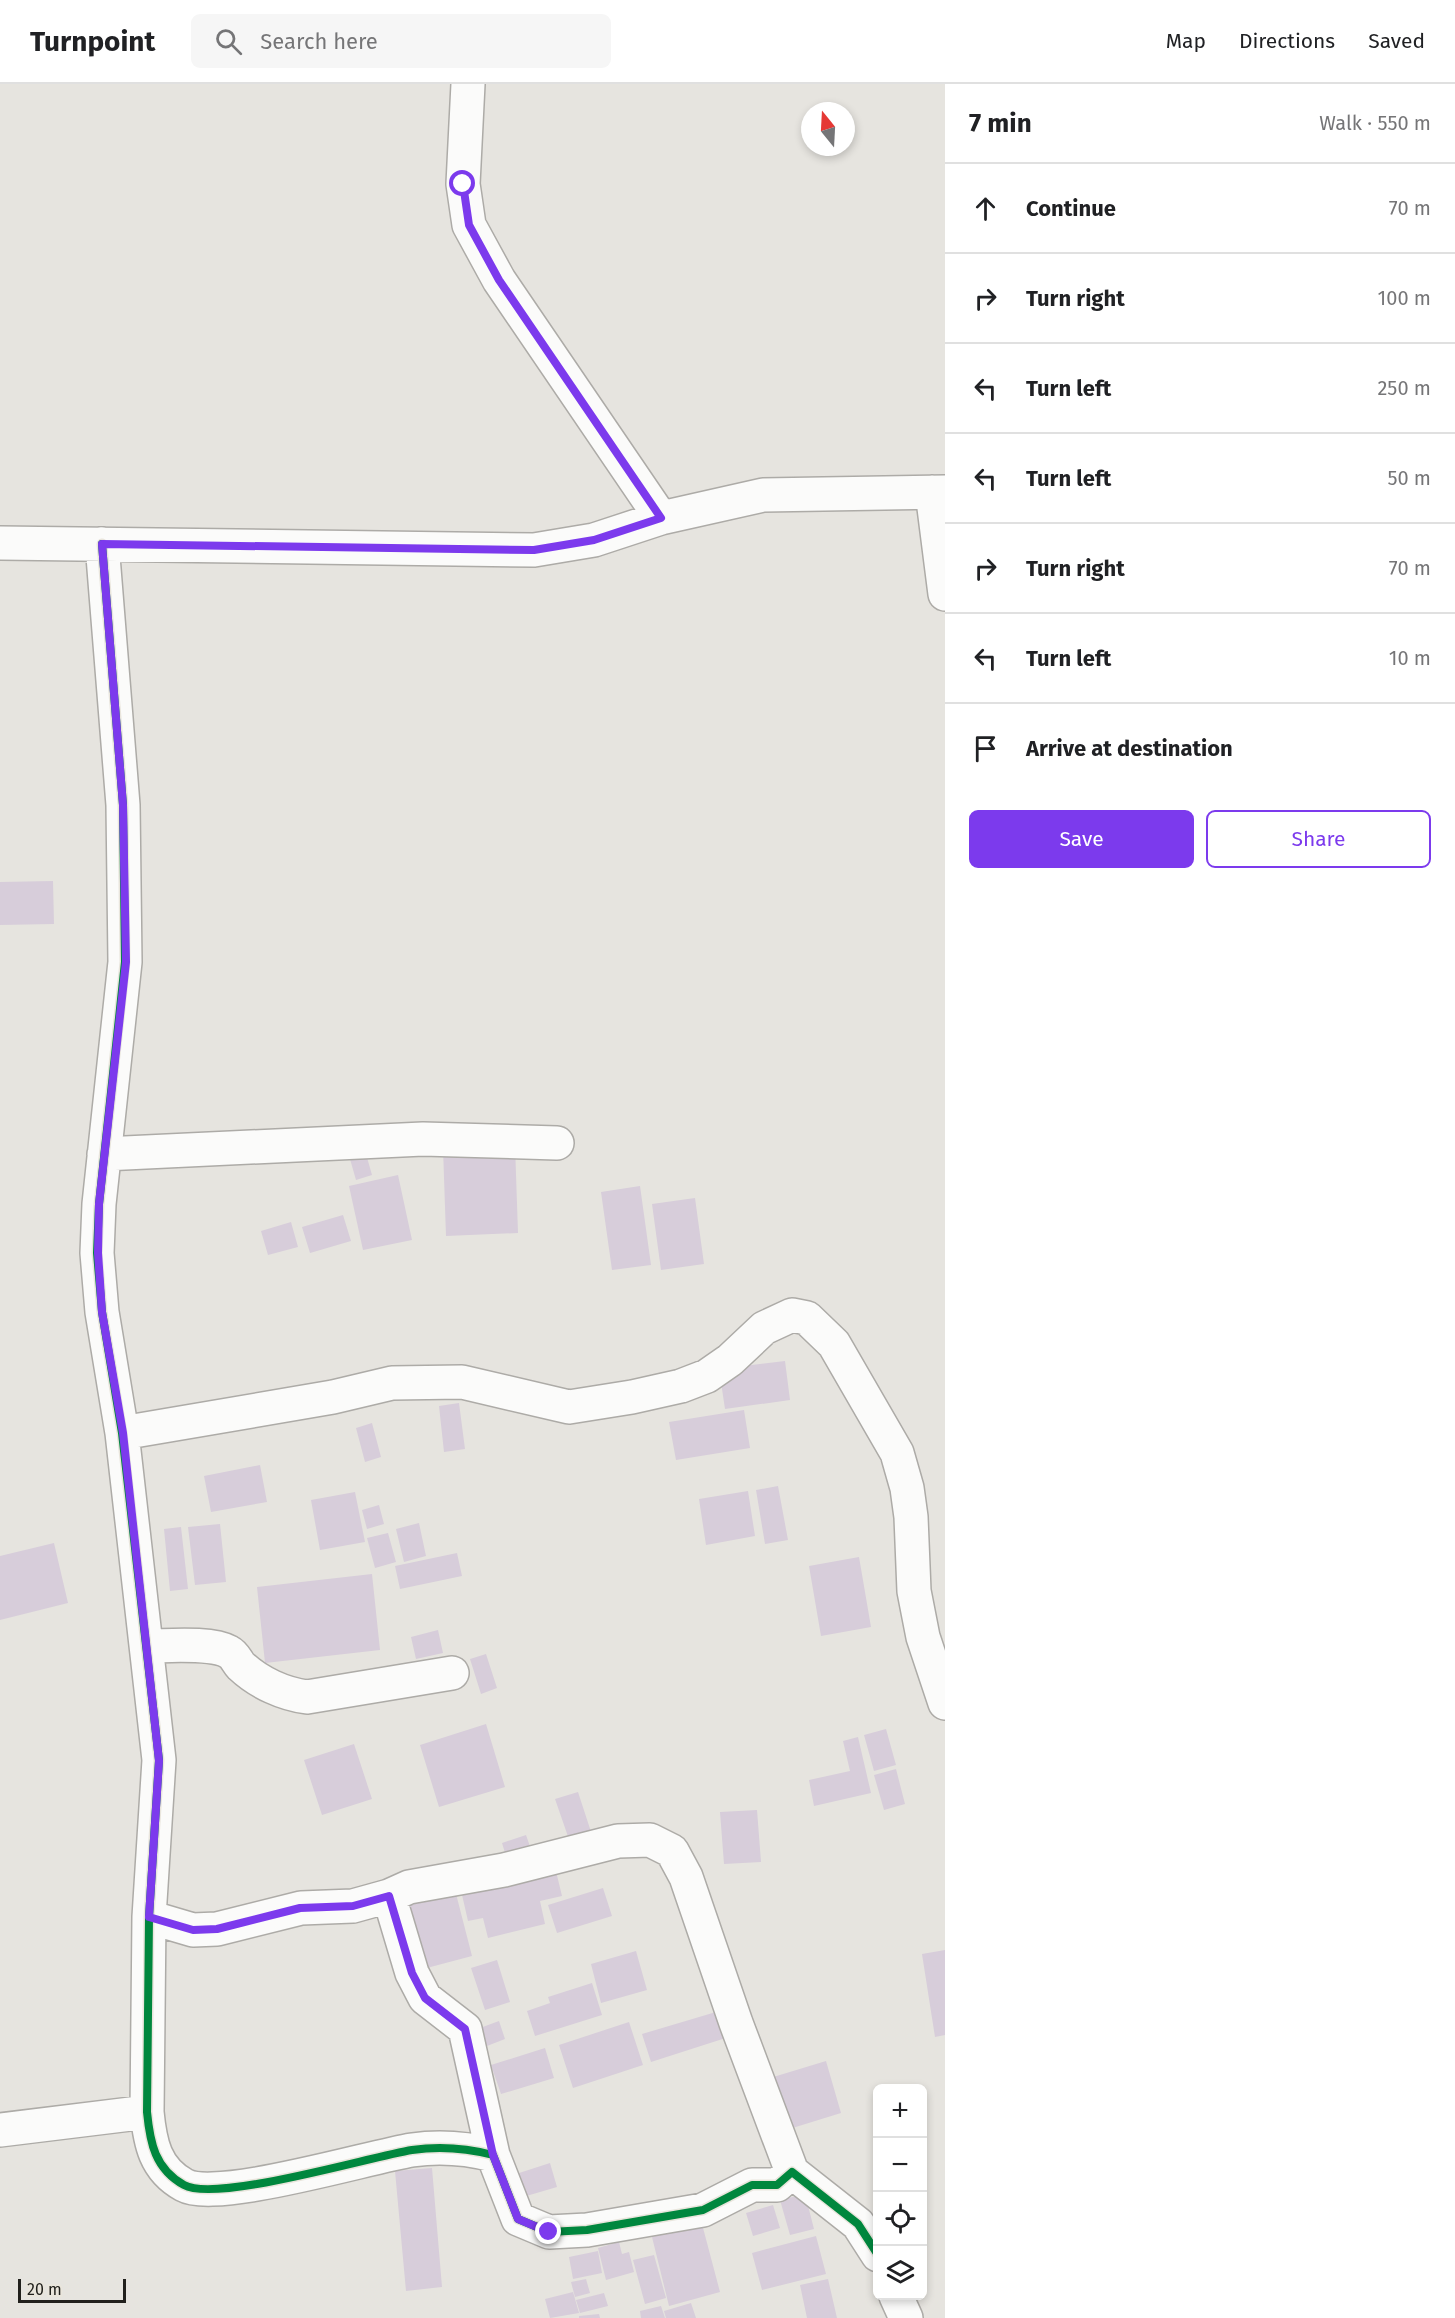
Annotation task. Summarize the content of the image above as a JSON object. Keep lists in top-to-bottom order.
{
  "scale_bar": "20 m",
  "north": "top",
  "page": {
    "header": "Turnpoint",
    "search": "Search here",
    "nav": ["Map", "Directions", "Saved"],
    "heading": ["7 min", "Walk · 550 m"],
    "list": [
      ["Continue", "70 m"],
      ["Turn right", "100 m"],
      ["Turn left", "250 m"],
      ["Turn left", "50 m"],
      ["Turn right", "70 m"],
      ["Turn left", "10 m"],
      "Arrive at destination"
    ],
    "buttons": ["Save", "Share"],
    "map_buttons": ["+", "−"],
    "scale": "20 m"
  }
}
